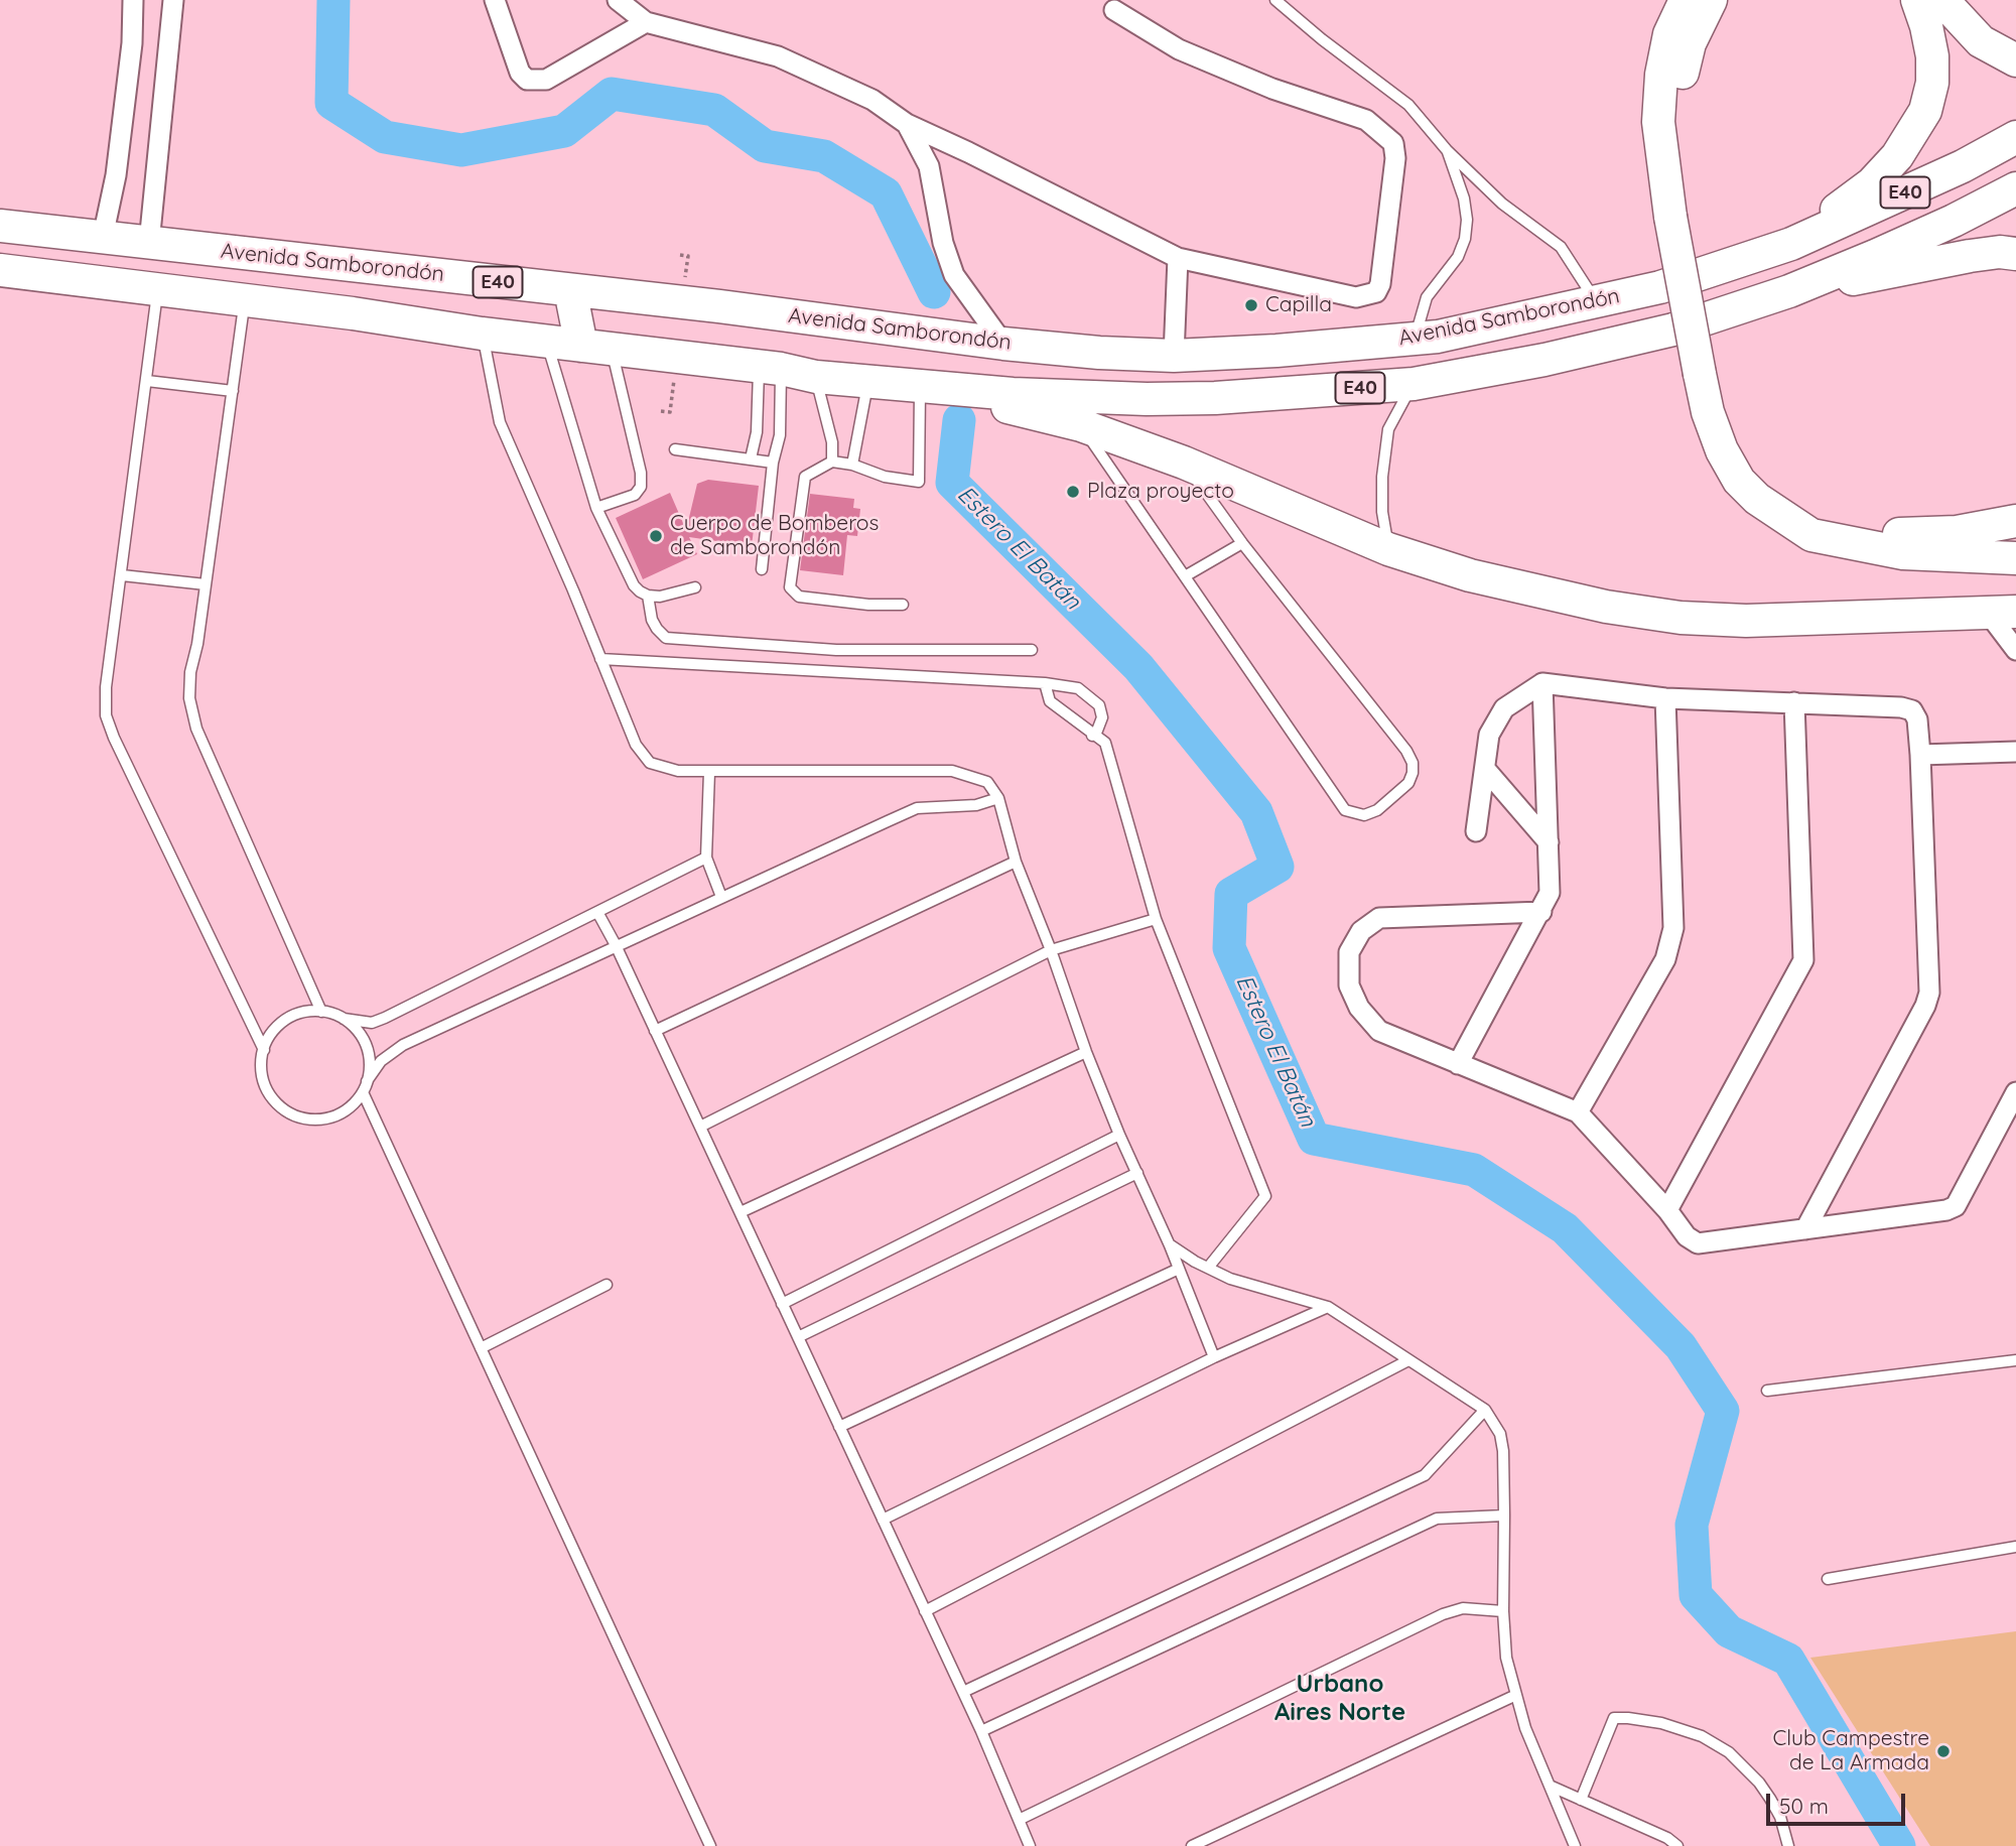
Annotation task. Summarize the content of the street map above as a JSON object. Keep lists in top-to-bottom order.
{
  "streets": {
    "highway": ["E40", "Avenida Samborondón"]
  },
  "crossings": [
    ["E40", "Avenida Samborondón"]
  ],
  "districts": ["Urbano Aires Norte"],
  "water": ["Estero El Batán"],
  "places": [
    "Capilla",
    "Plaza proyecto",
    "Cuerpo de Bomberos de Samborondón",
    "Club Campestre de La Armada"
  ],
  "scale_bar": "50 m"
}
